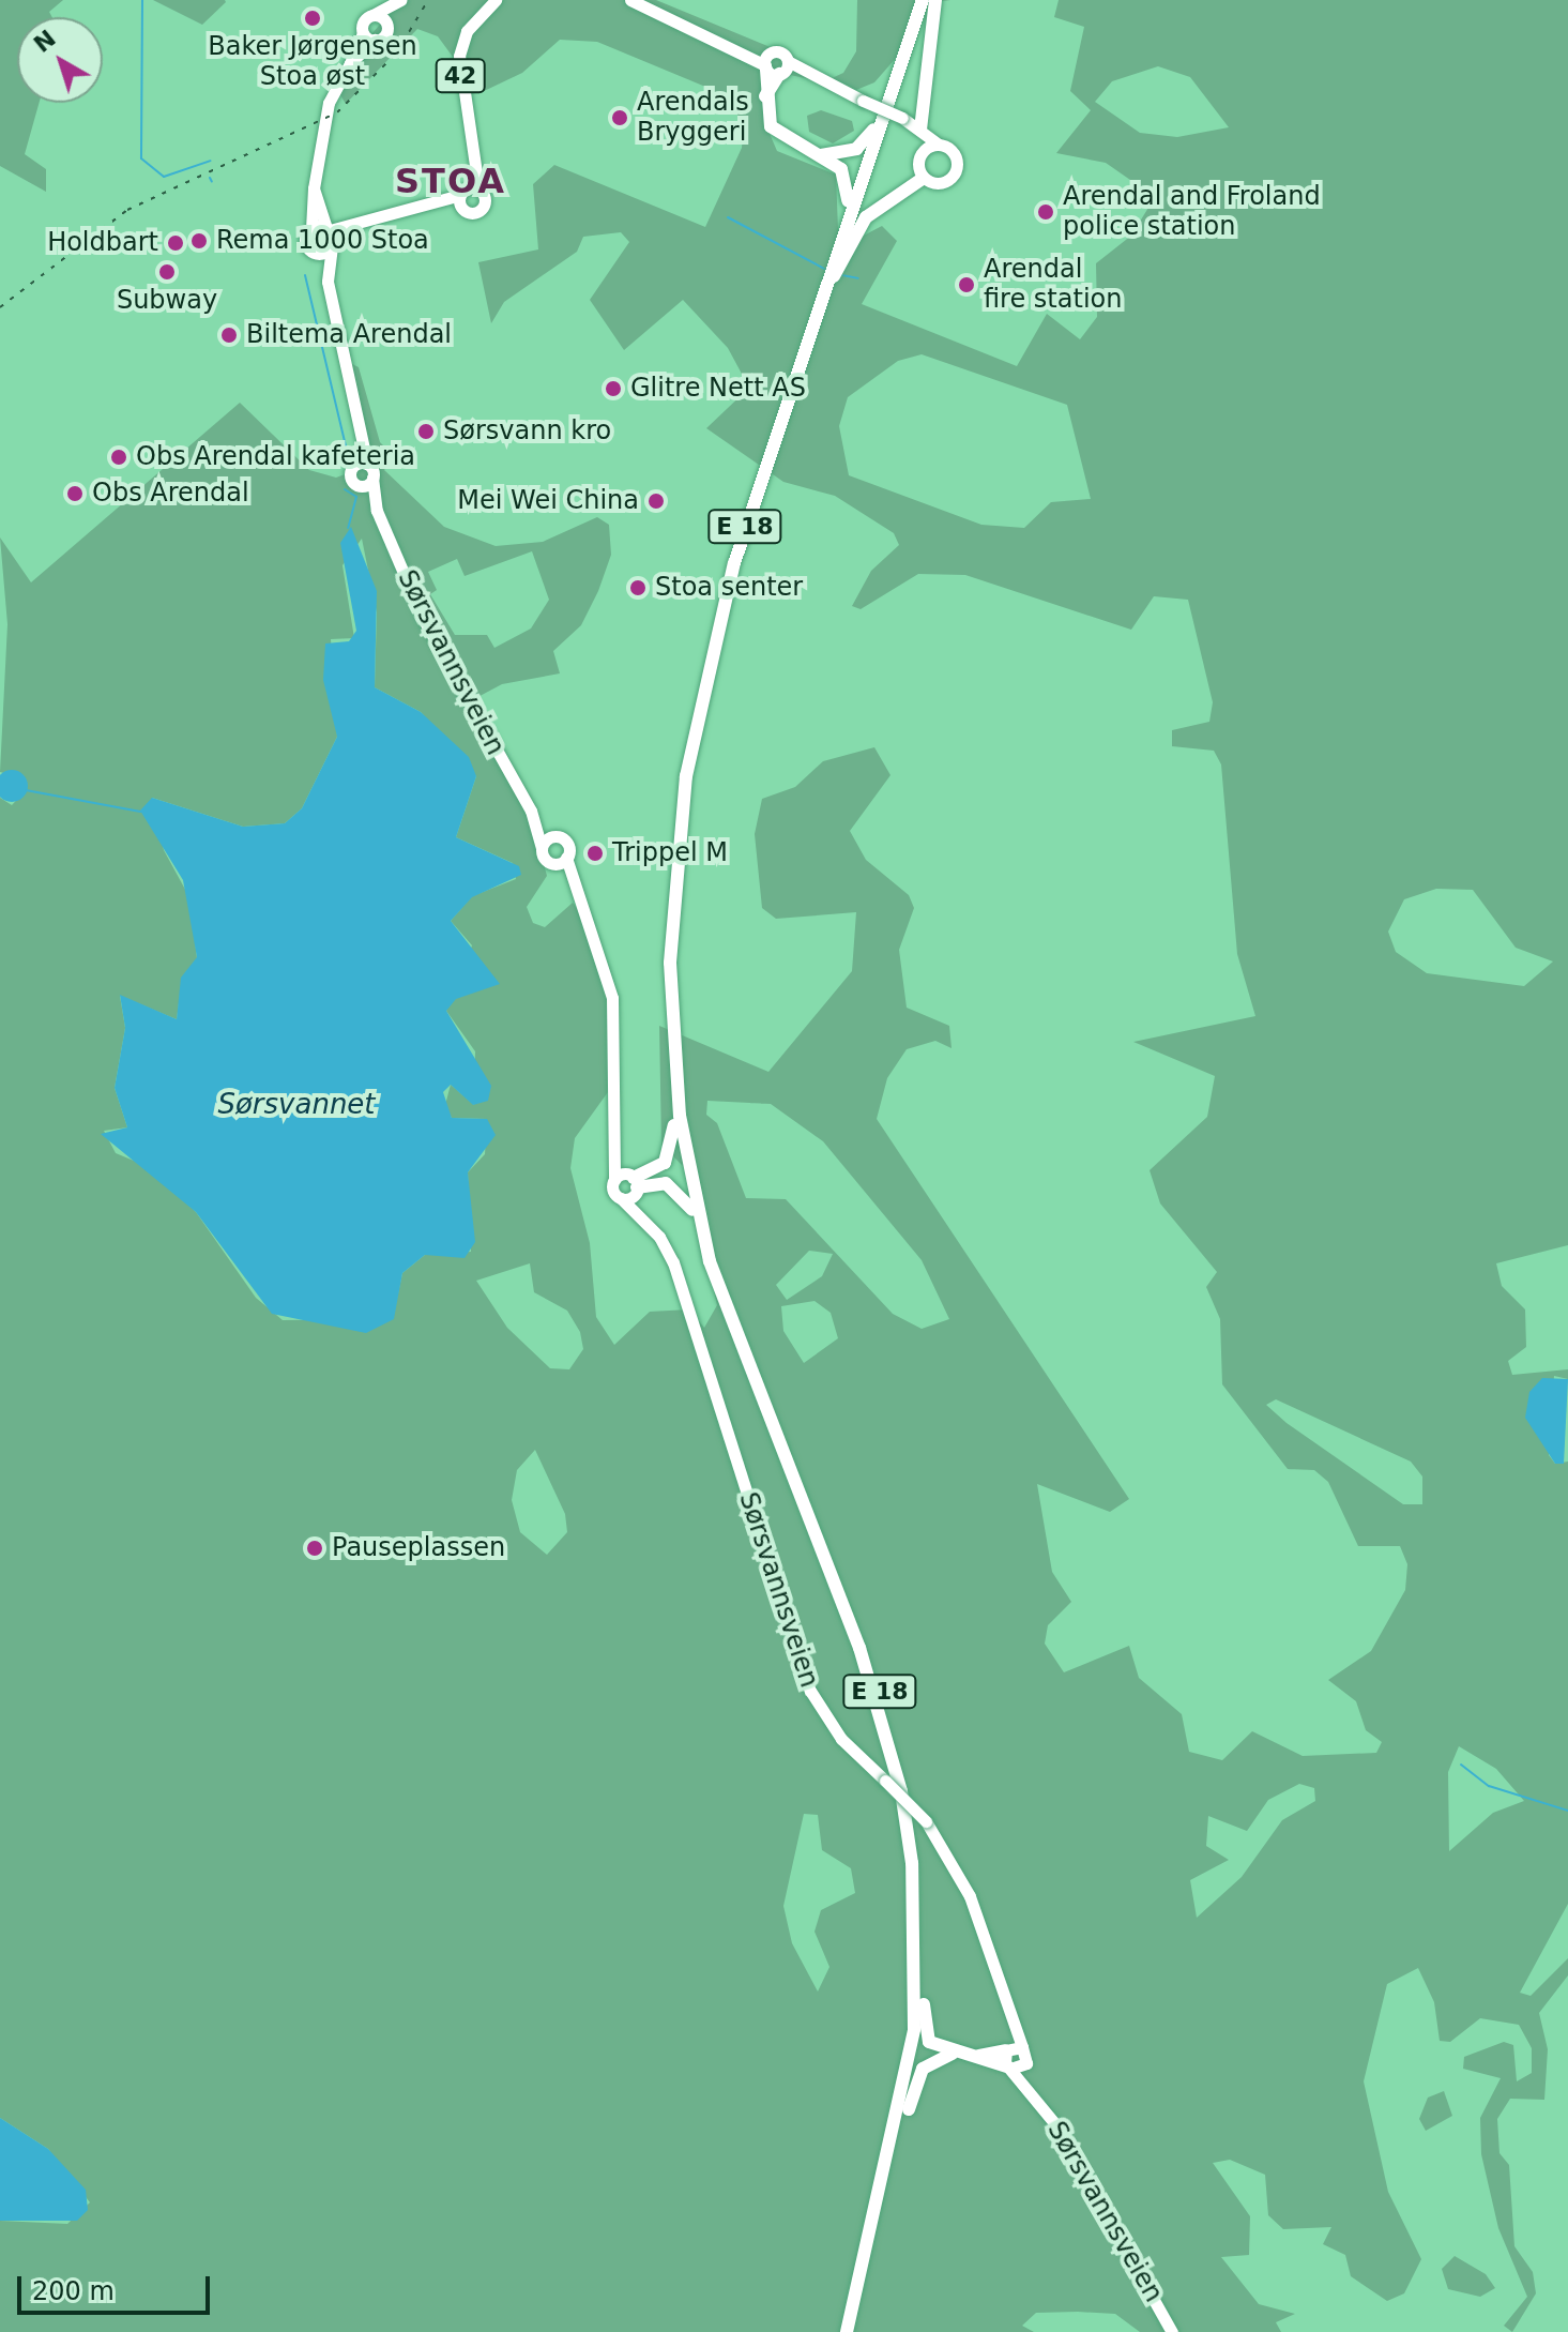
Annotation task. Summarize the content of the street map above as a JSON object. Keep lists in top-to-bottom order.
{
  "streets": {
    "highway": ["E 18"],
    "main road": ["42", "Sørsvannsveien"]
  },
  "crossings": [
    ["E 18", "Sørsvannsveien"]
  ],
  "districts": ["STOA"],
  "water": ["Sørsvannet"],
  "places": [
    "Baker Jørgensen Stoa øst",
    "Arendals Bryggeri",
    "Arendal and Froland police station",
    "Rema 1000 Stoa",
    "Holdbart",
    "Subway",
    "Arendal fire station",
    "Biltema Arendal",
    "Glitre Nett AS",
    "Sørsvann kro",
    "Obs Arendal kafeteria",
    "Obs Arendal",
    "Mei Wei China",
    "Stoa senter",
    "Trippel M",
    "Pauseplassen"
  ],
  "scale_bar": "200 m",
  "north": "top left"
}
